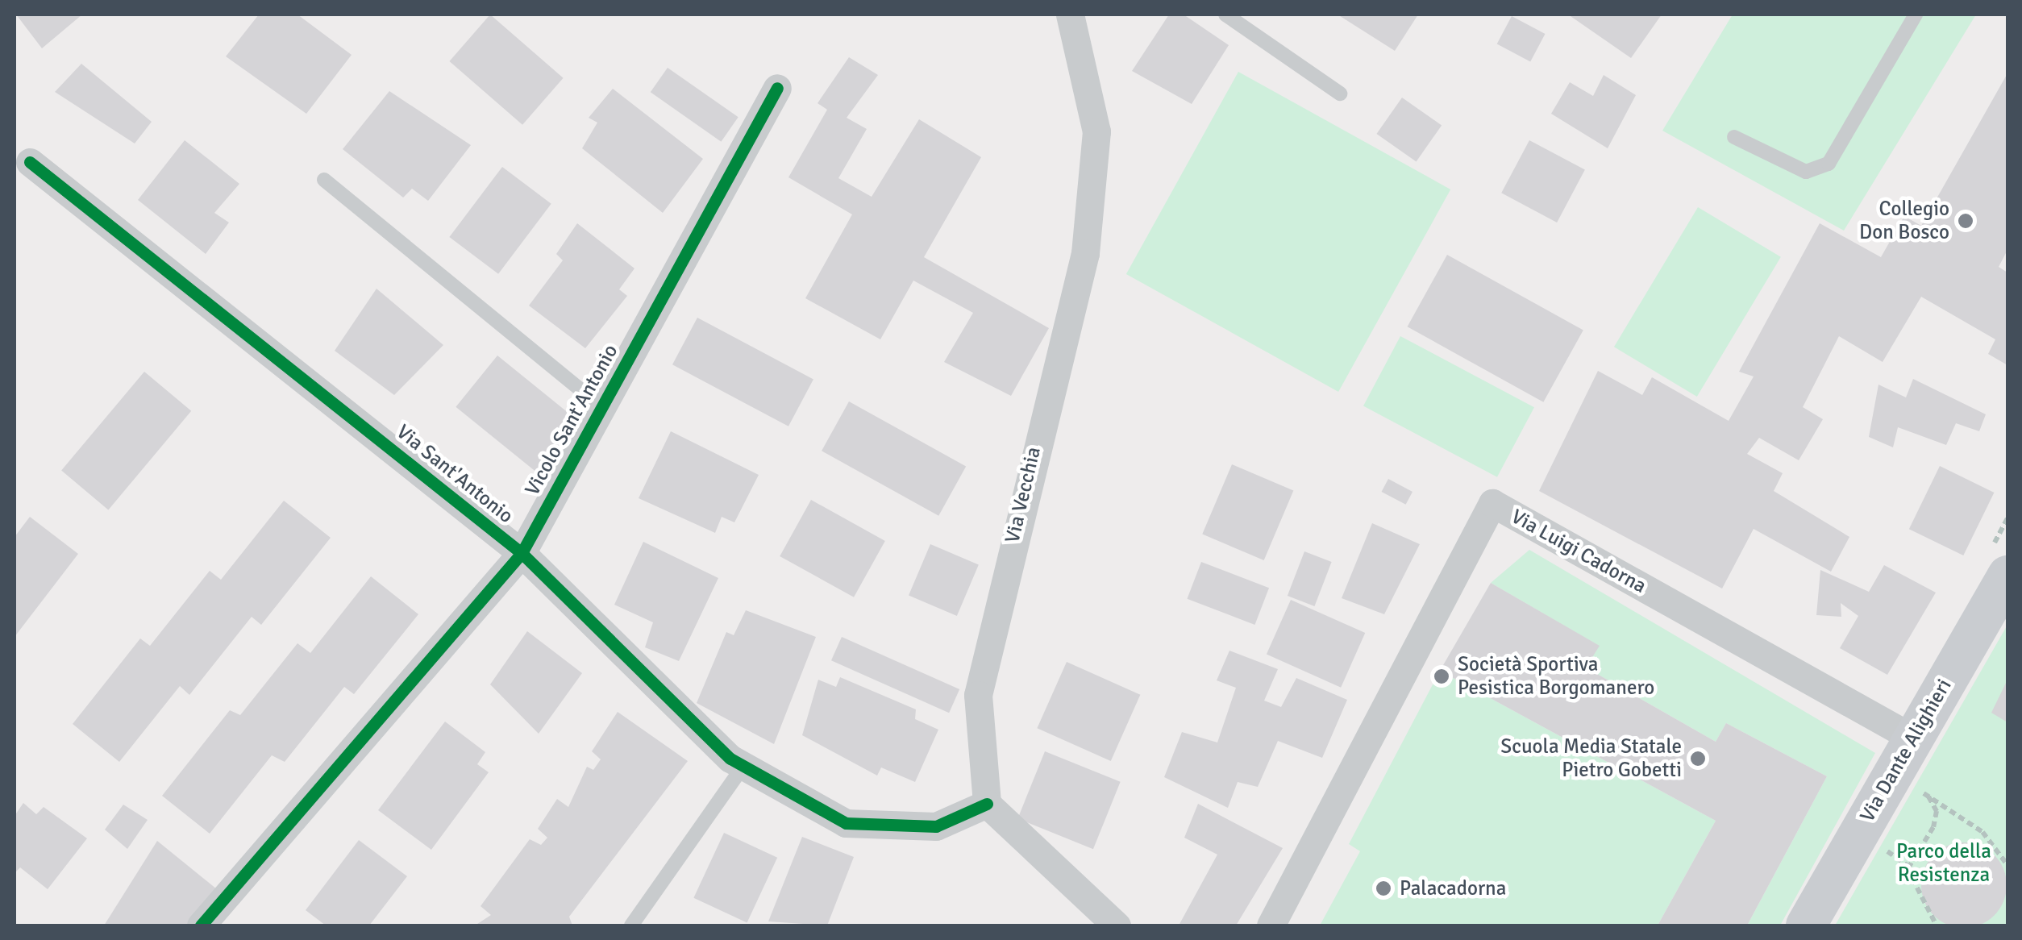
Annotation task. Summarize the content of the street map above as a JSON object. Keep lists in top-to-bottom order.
{
  "streets": {
    "street": [
      "Vicolo Sant'Antonio",
      "Via Sant'Antonio",
      "Via Vecchia",
      "Via Luigi Cadorna",
      "Via Dante Alighieri"
    ]
  },
  "crossings": [
    ["Vicolo Sant'Antonio", "Via Sant'Antonio"],
    ["Via Sant'Antonio", "Via Vecchia"],
    ["Via Luigi Cadorna", "Via Dante Alighieri"]
  ],
  "parks": ["Parco della Resistenza"],
  "places": [
    "Collegio Don Bosco",
    "Società Sportiva Pesistica Borgomanero",
    "Scuola Media Statale Pietro Gobetti",
    "Palacadorna"
  ]
}
